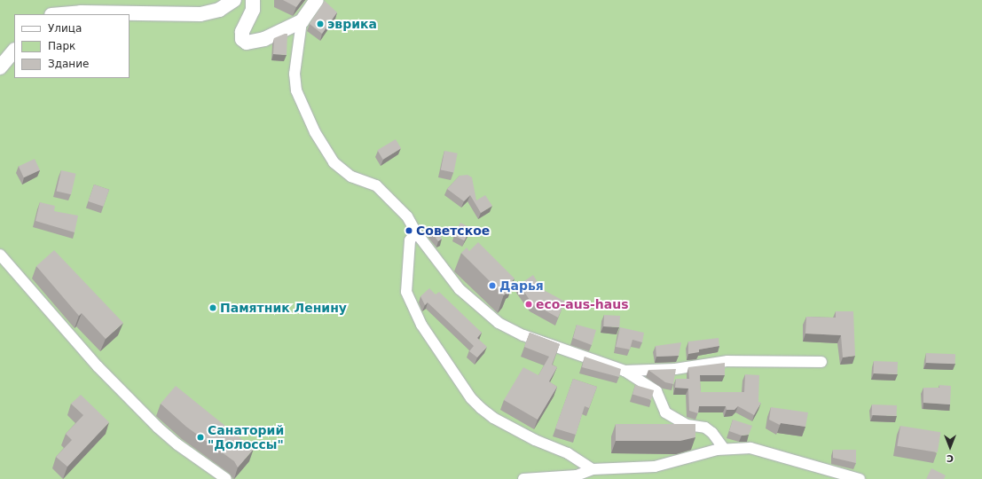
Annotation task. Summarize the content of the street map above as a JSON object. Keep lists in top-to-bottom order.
{
  "places": [
    "эврика",
    "Советское",
    "Дарья",
    "eco-aus-haus",
    "Памятник Ленину",
    "Санаторий \"Долоссы\""
  ],
  "legend": ["Улица", "Парк", "Здание"],
  "north": "bottom"
}
